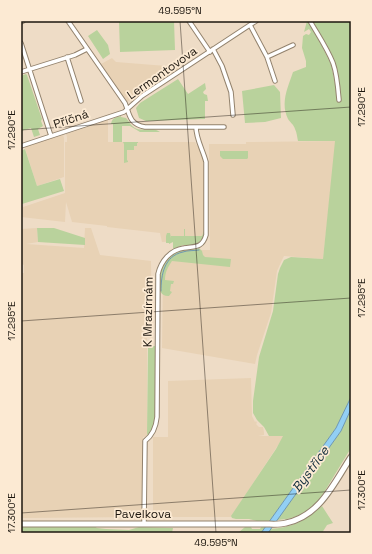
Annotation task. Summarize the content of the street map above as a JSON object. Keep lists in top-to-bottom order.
{
  "streets": {
    "street": [
      "Lermontovova",
      "Příčná",
      "K Mrazírnám",
      "Pavelkova"
    ]
  },
  "crossings": [
    ["Lermontovova", "Příčná"],
    ["Lermontovova", "K Mrazírnám"],
    ["K Mrazírnám", "Pavelkova"]
  ],
  "water": ["Bystřice"],
  "coordinates": [
    "49.595°N",
    "17.290°E",
    "17.295°E",
    "17.300°E"
  ]
}
